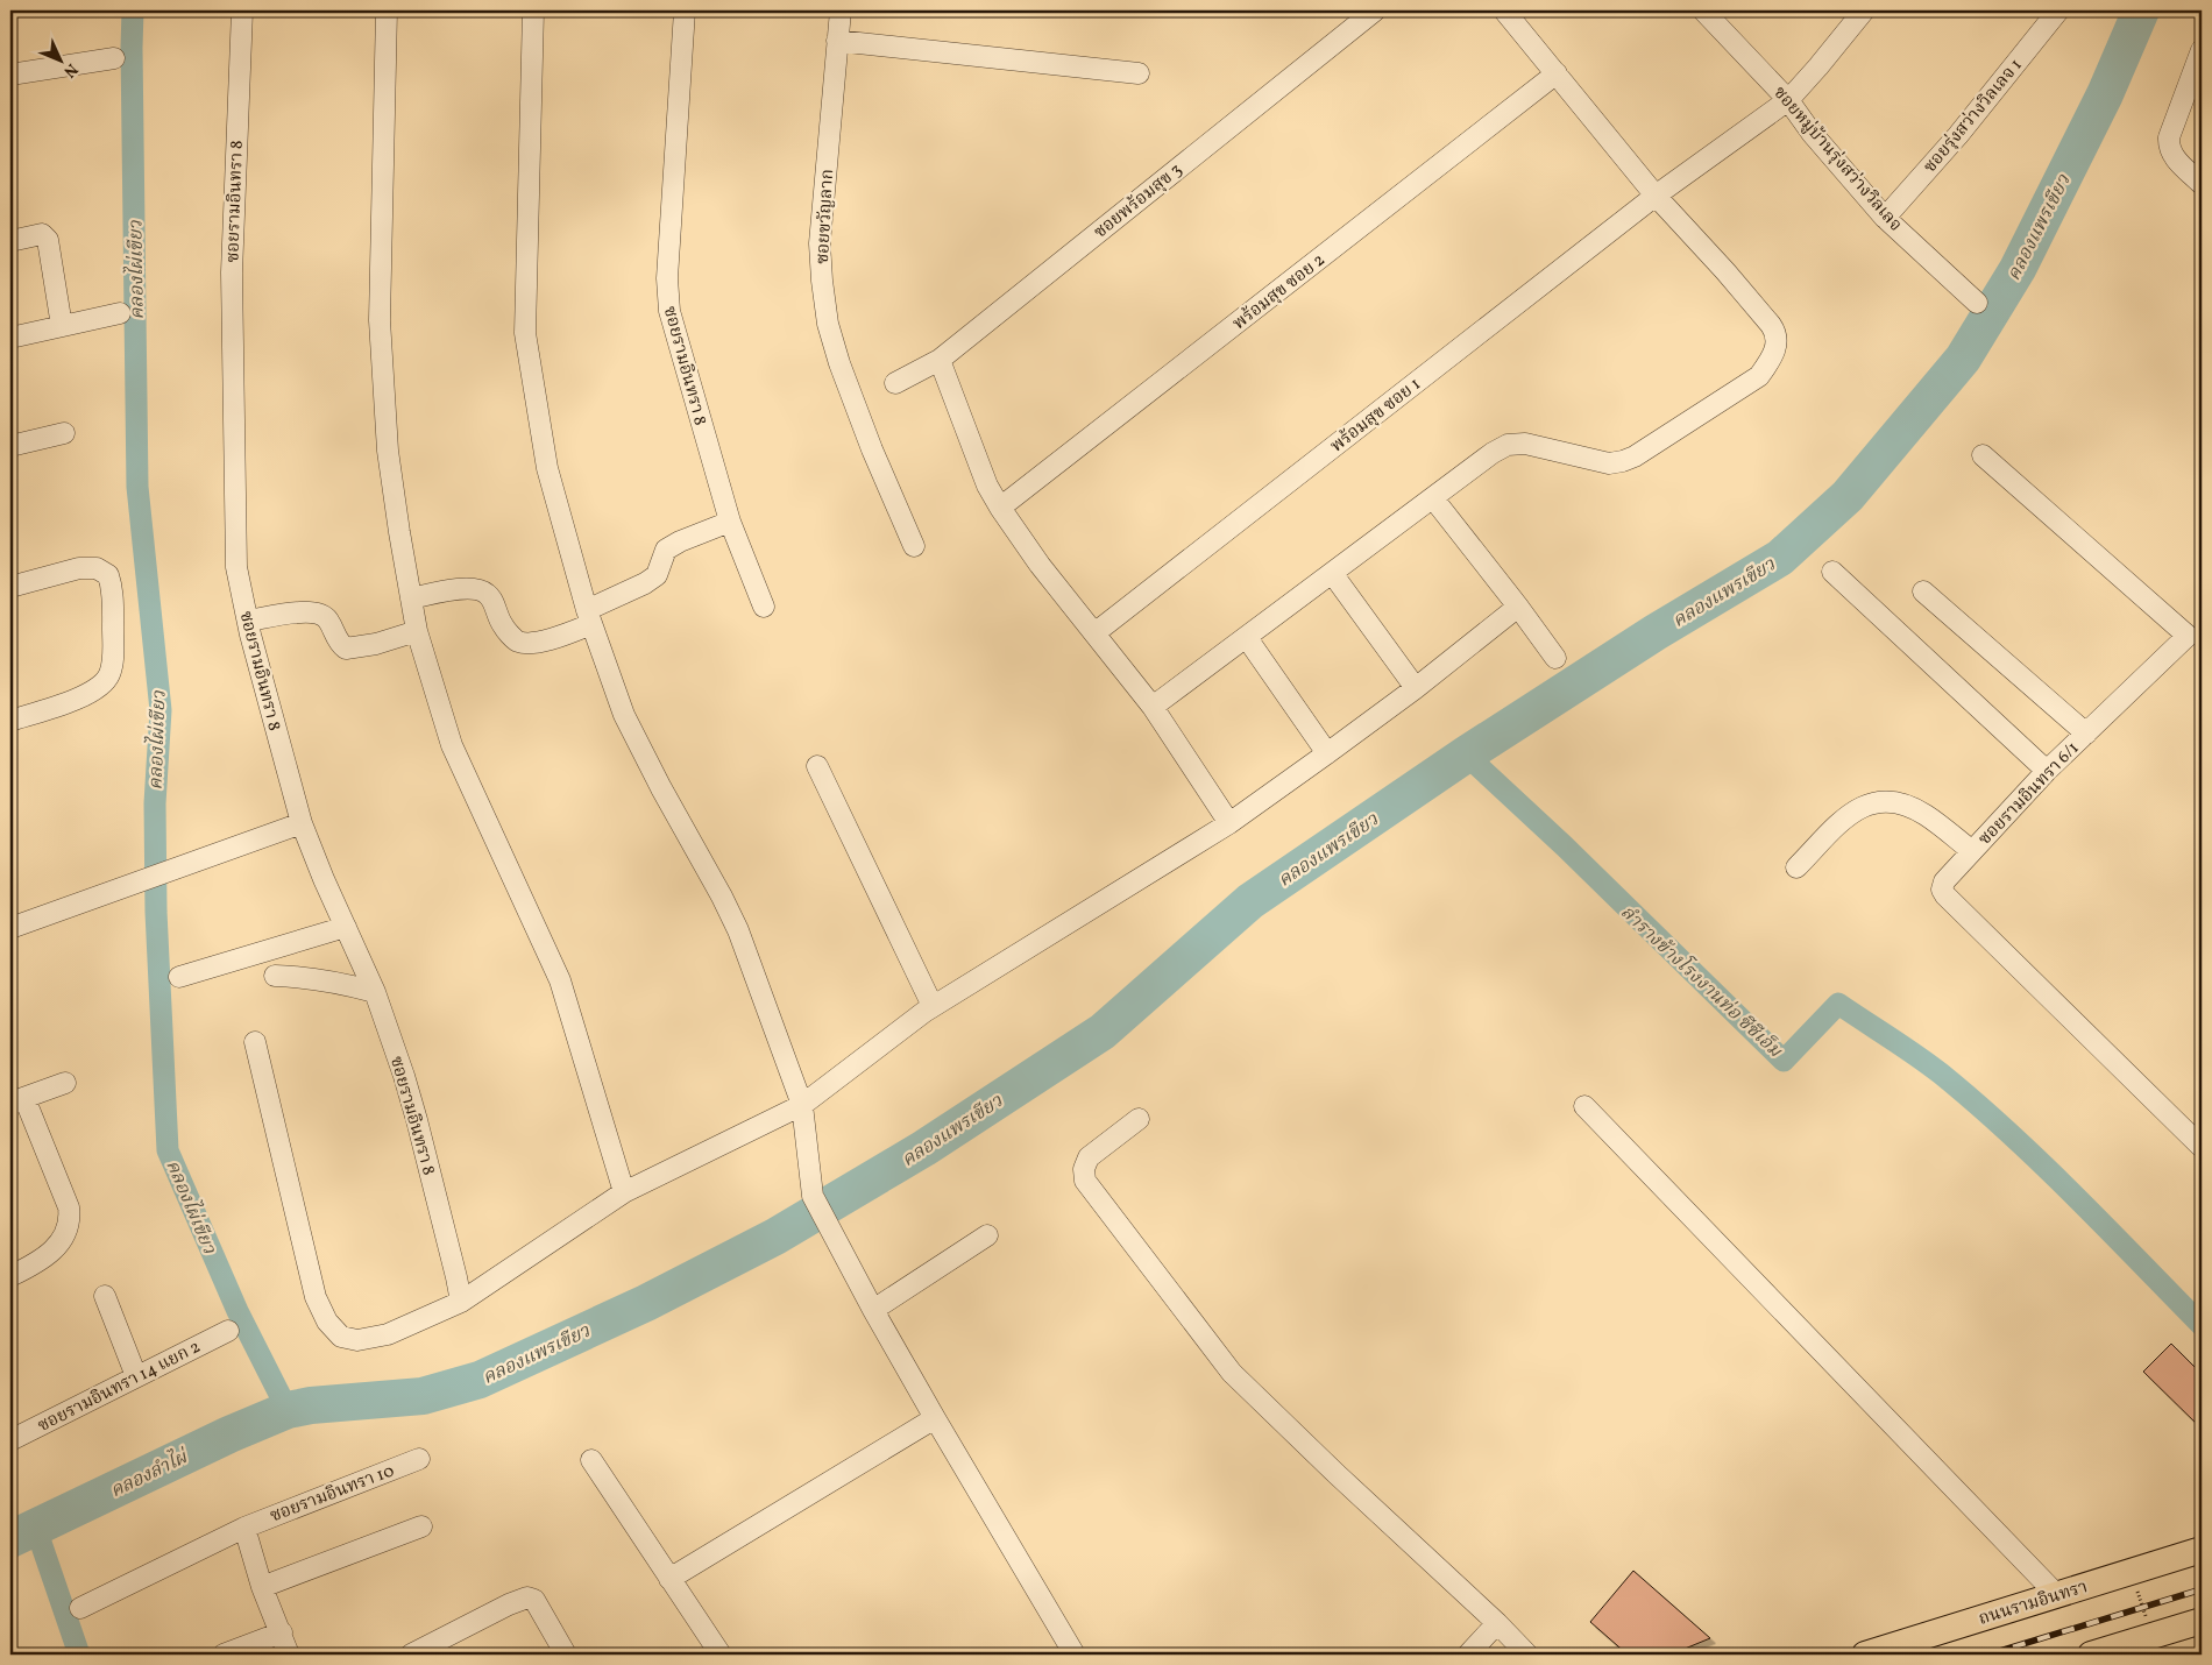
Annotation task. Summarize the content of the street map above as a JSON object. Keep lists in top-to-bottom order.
{
  "streets": {
    "main road": ["ถนนรามอินทรา"],
    "street": [
      "ซอยรุ่งสว่างวิลเลจ 1",
      "ซอยหมู่บ้านรุ่งสว่างวิลเลจ",
      "ซอยพร้อมสุข 3",
      "ซอยรามอินทรา 8",
      "ซอยขวัญลาก",
      "พร้อมสุข ซอย 2",
      "พร้อมสุข ซอย 1",
      "ซอยรามอินทรา 6/1",
      "ซอยรามอินทรา 14 แยก 2",
      "ซอยรามอินทรา 10"
    ]
  },
  "crossings": [
    ["ซอยรุ่งสว่างวิลเลจ 1", "ซอยหมู่บ้านรุ่งสว่างวิลเลจ"],
    ["ซอยหมู่บ้านรุ่งสว่างวิลเลจ", "พร้อมสุข ซอย 1"]
  ],
  "water": [
    "คลองแพรเขียว",
    "คลองไผ่เขียว",
    "ลำรางข้างโรงงานท่อ ซีซีเอ็ม",
    "คลองลำไผ่"
  ],
  "north": "bottom right"
}
